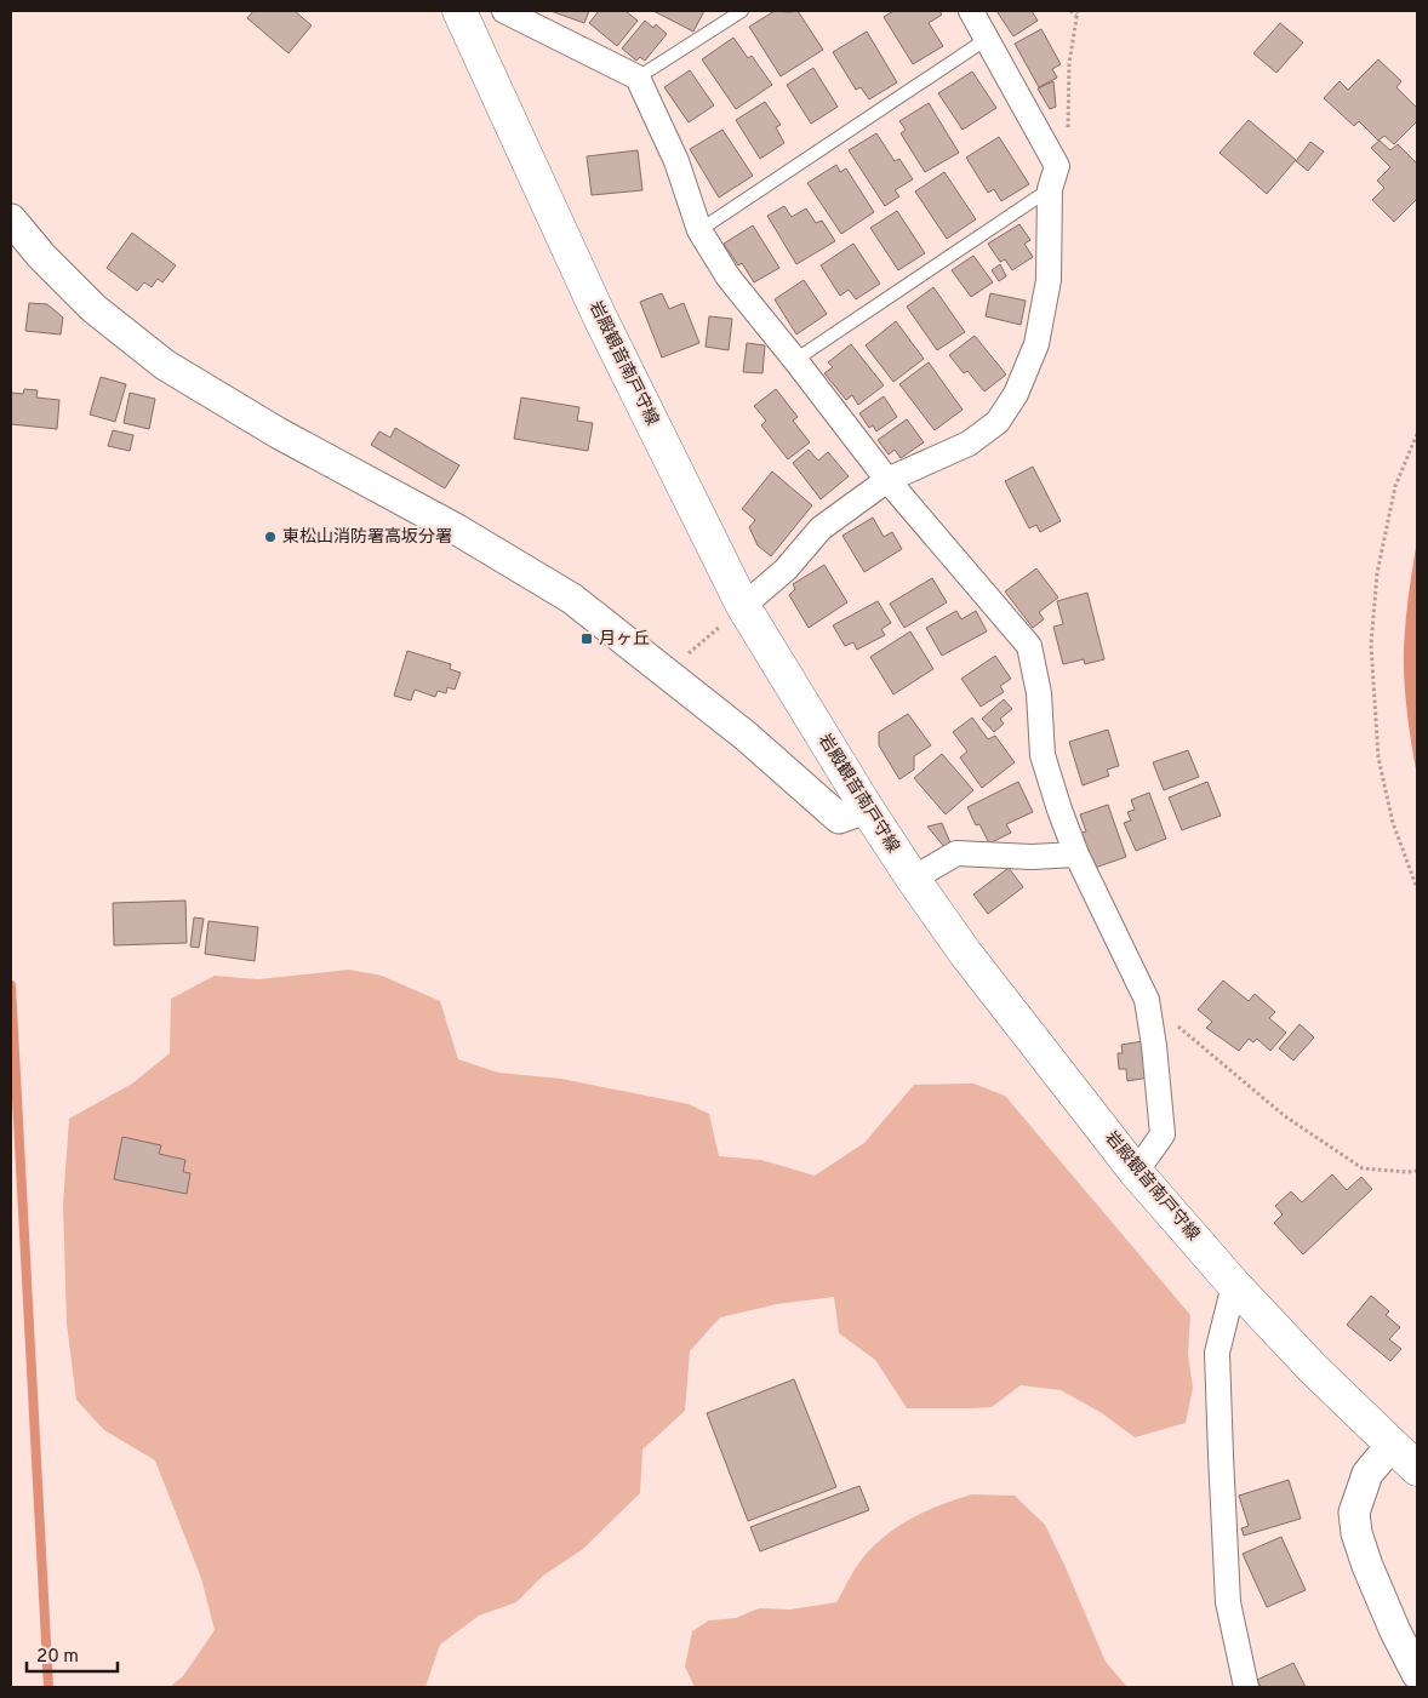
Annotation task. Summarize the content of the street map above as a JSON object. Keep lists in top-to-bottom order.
{
  "streets": {
    "main road": ["岩殿観音南戸守線"]
  },
  "places": {
    "other": ["東松山消防署高坂分署"],
    "transit": ["月ヶ丘"]
  },
  "scale_bar": "20 m"
}
